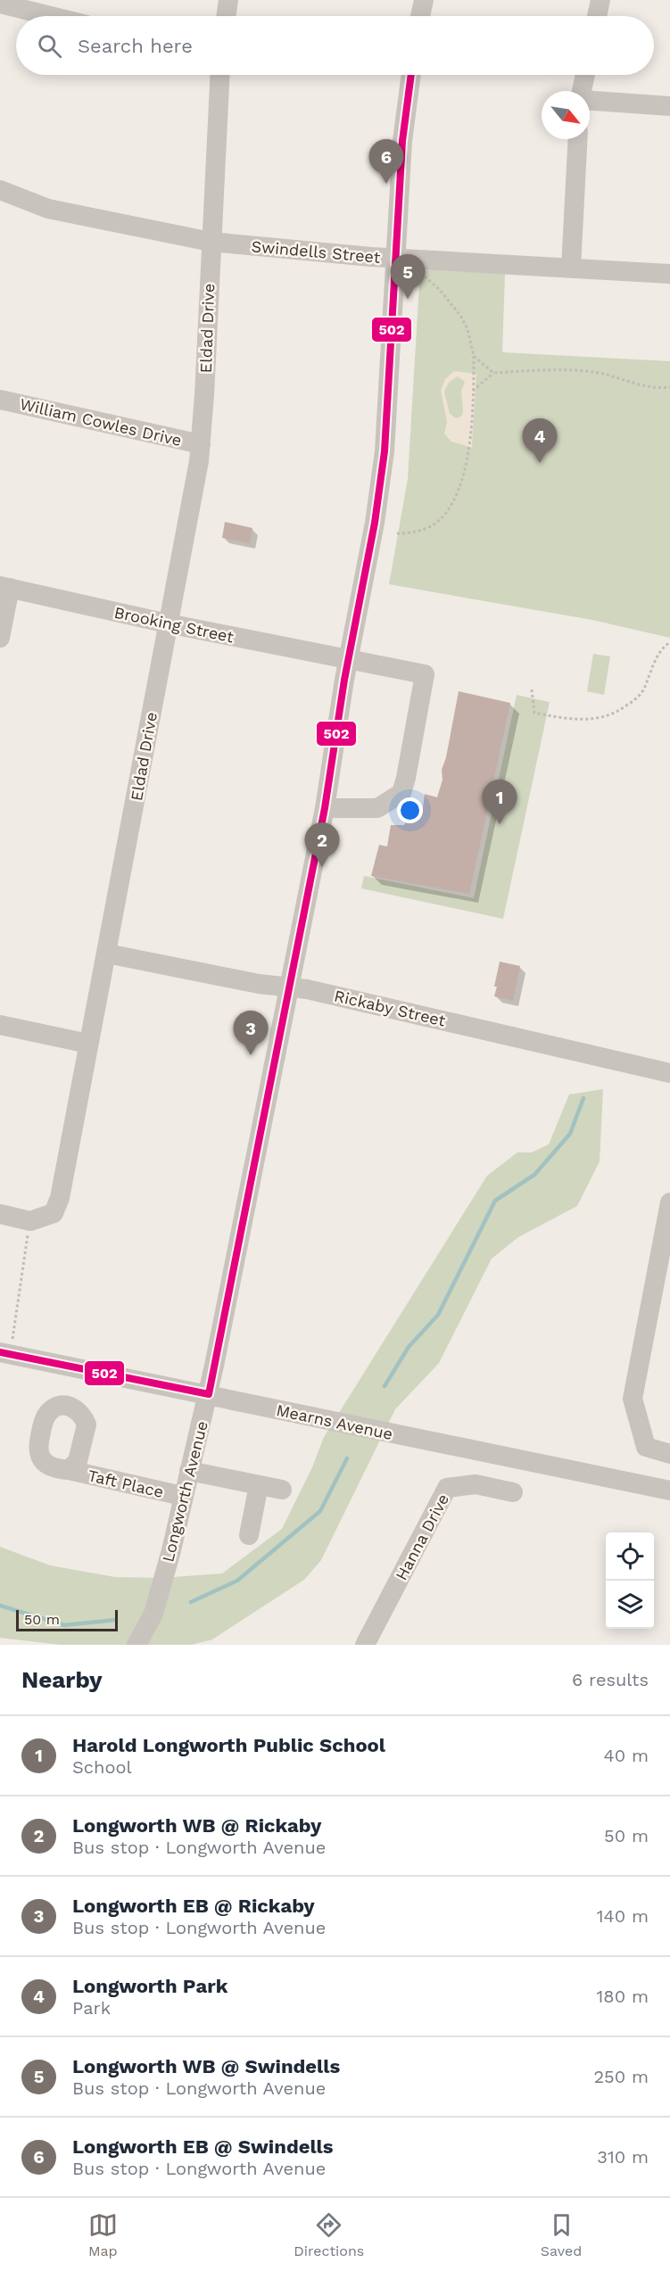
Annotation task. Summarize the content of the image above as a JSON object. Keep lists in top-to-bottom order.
{
  "streets": {
    "street": [
      "Swindells Street",
      "Eldad Drive",
      "William Cowles Drive",
      "Brooking Street",
      "Rickaby Street",
      "Mearns Avenue",
      "Taft Place",
      "Longworth Avenue",
      "Hanna Drive"
    ]
  },
  "crossings": [
    ["Swindells Street", "Eldad Drive"],
    ["Swindells Street", "Longworth Avenue"],
    ["Eldad Drive", "William Cowles Drive"],
    ["Eldad Drive", "Brooking Street"],
    ["Eldad Drive", "Rickaby Street"],
    ["Brooking Street", "Longworth Avenue"],
    ["Rickaby Street", "Longworth Avenue"],
    ["Mearns Avenue", "Longworth Avenue"],
    ["Taft Place", "Longworth Avenue"]
  ],
  "lines": ["transit line 502"],
  "scale_bar": "50 m",
  "north": "bottom right",
  "page": {
    "search": "Search here",
    "pins": [
      "6",
      "5",
      "4",
      "1",
      "2",
      "3"
    ],
    "scale": "50 m",
    "heading": ["Nearby", "6 results"],
    "list": [
      {
        "mark": "1",
        "name": "Harold Longworth Public School",
        "note": "School",
        "value": "40 m"
      },
      {
        "mark": "2",
        "name": "Longworth WB @ Rickaby",
        "note": "Bus stop · Longworth Avenue",
        "value": "50 m"
      },
      {
        "mark": "3",
        "name": "Longworth EB @ Rickaby",
        "note": "Bus stop · Longworth Avenue",
        "value": "140 m"
      },
      {
        "mark": "4",
        "name": "Longworth Park",
        "note": "Park",
        "value": "180 m"
      },
      {
        "mark": "5",
        "name": "Longworth WB @ Swindells",
        "note": "Bus stop · Longworth Avenue",
        "value": "250 m"
      },
      {
        "mark": "6",
        "name": "Longworth EB @ Swindells",
        "note": "Bus stop · Longworth Avenue",
        "value": "310 m"
      }
    ],
    "nav": ["Map", "Directions", "Saved"]
  }
}
